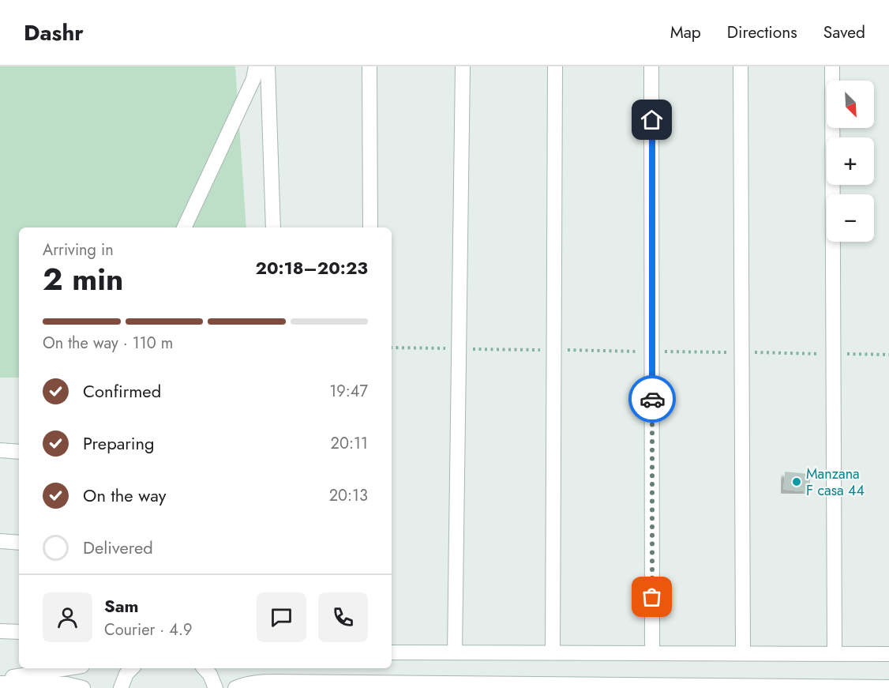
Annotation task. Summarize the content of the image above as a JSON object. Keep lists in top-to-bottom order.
{
  "places": ["Manzana F casa 44"],
  "north": "bottom right",
  "page": {
    "header": "Dashr",
    "nav": ["Map", "Directions", "Saved"],
    "map_buttons": ["+", "−"],
    "heading": ["2 min", "Arriving in", "20:18–20:23"],
    "panel": ["Sam", "Courier · 4.9"],
    "bar": "On the way · 110 m",
    "list": [
      ["Confirmed", "19:47"],
      ["Preparing", "20:11"],
      ["On the way", "20:13"],
      "Delivered"
    ]
  }
}
